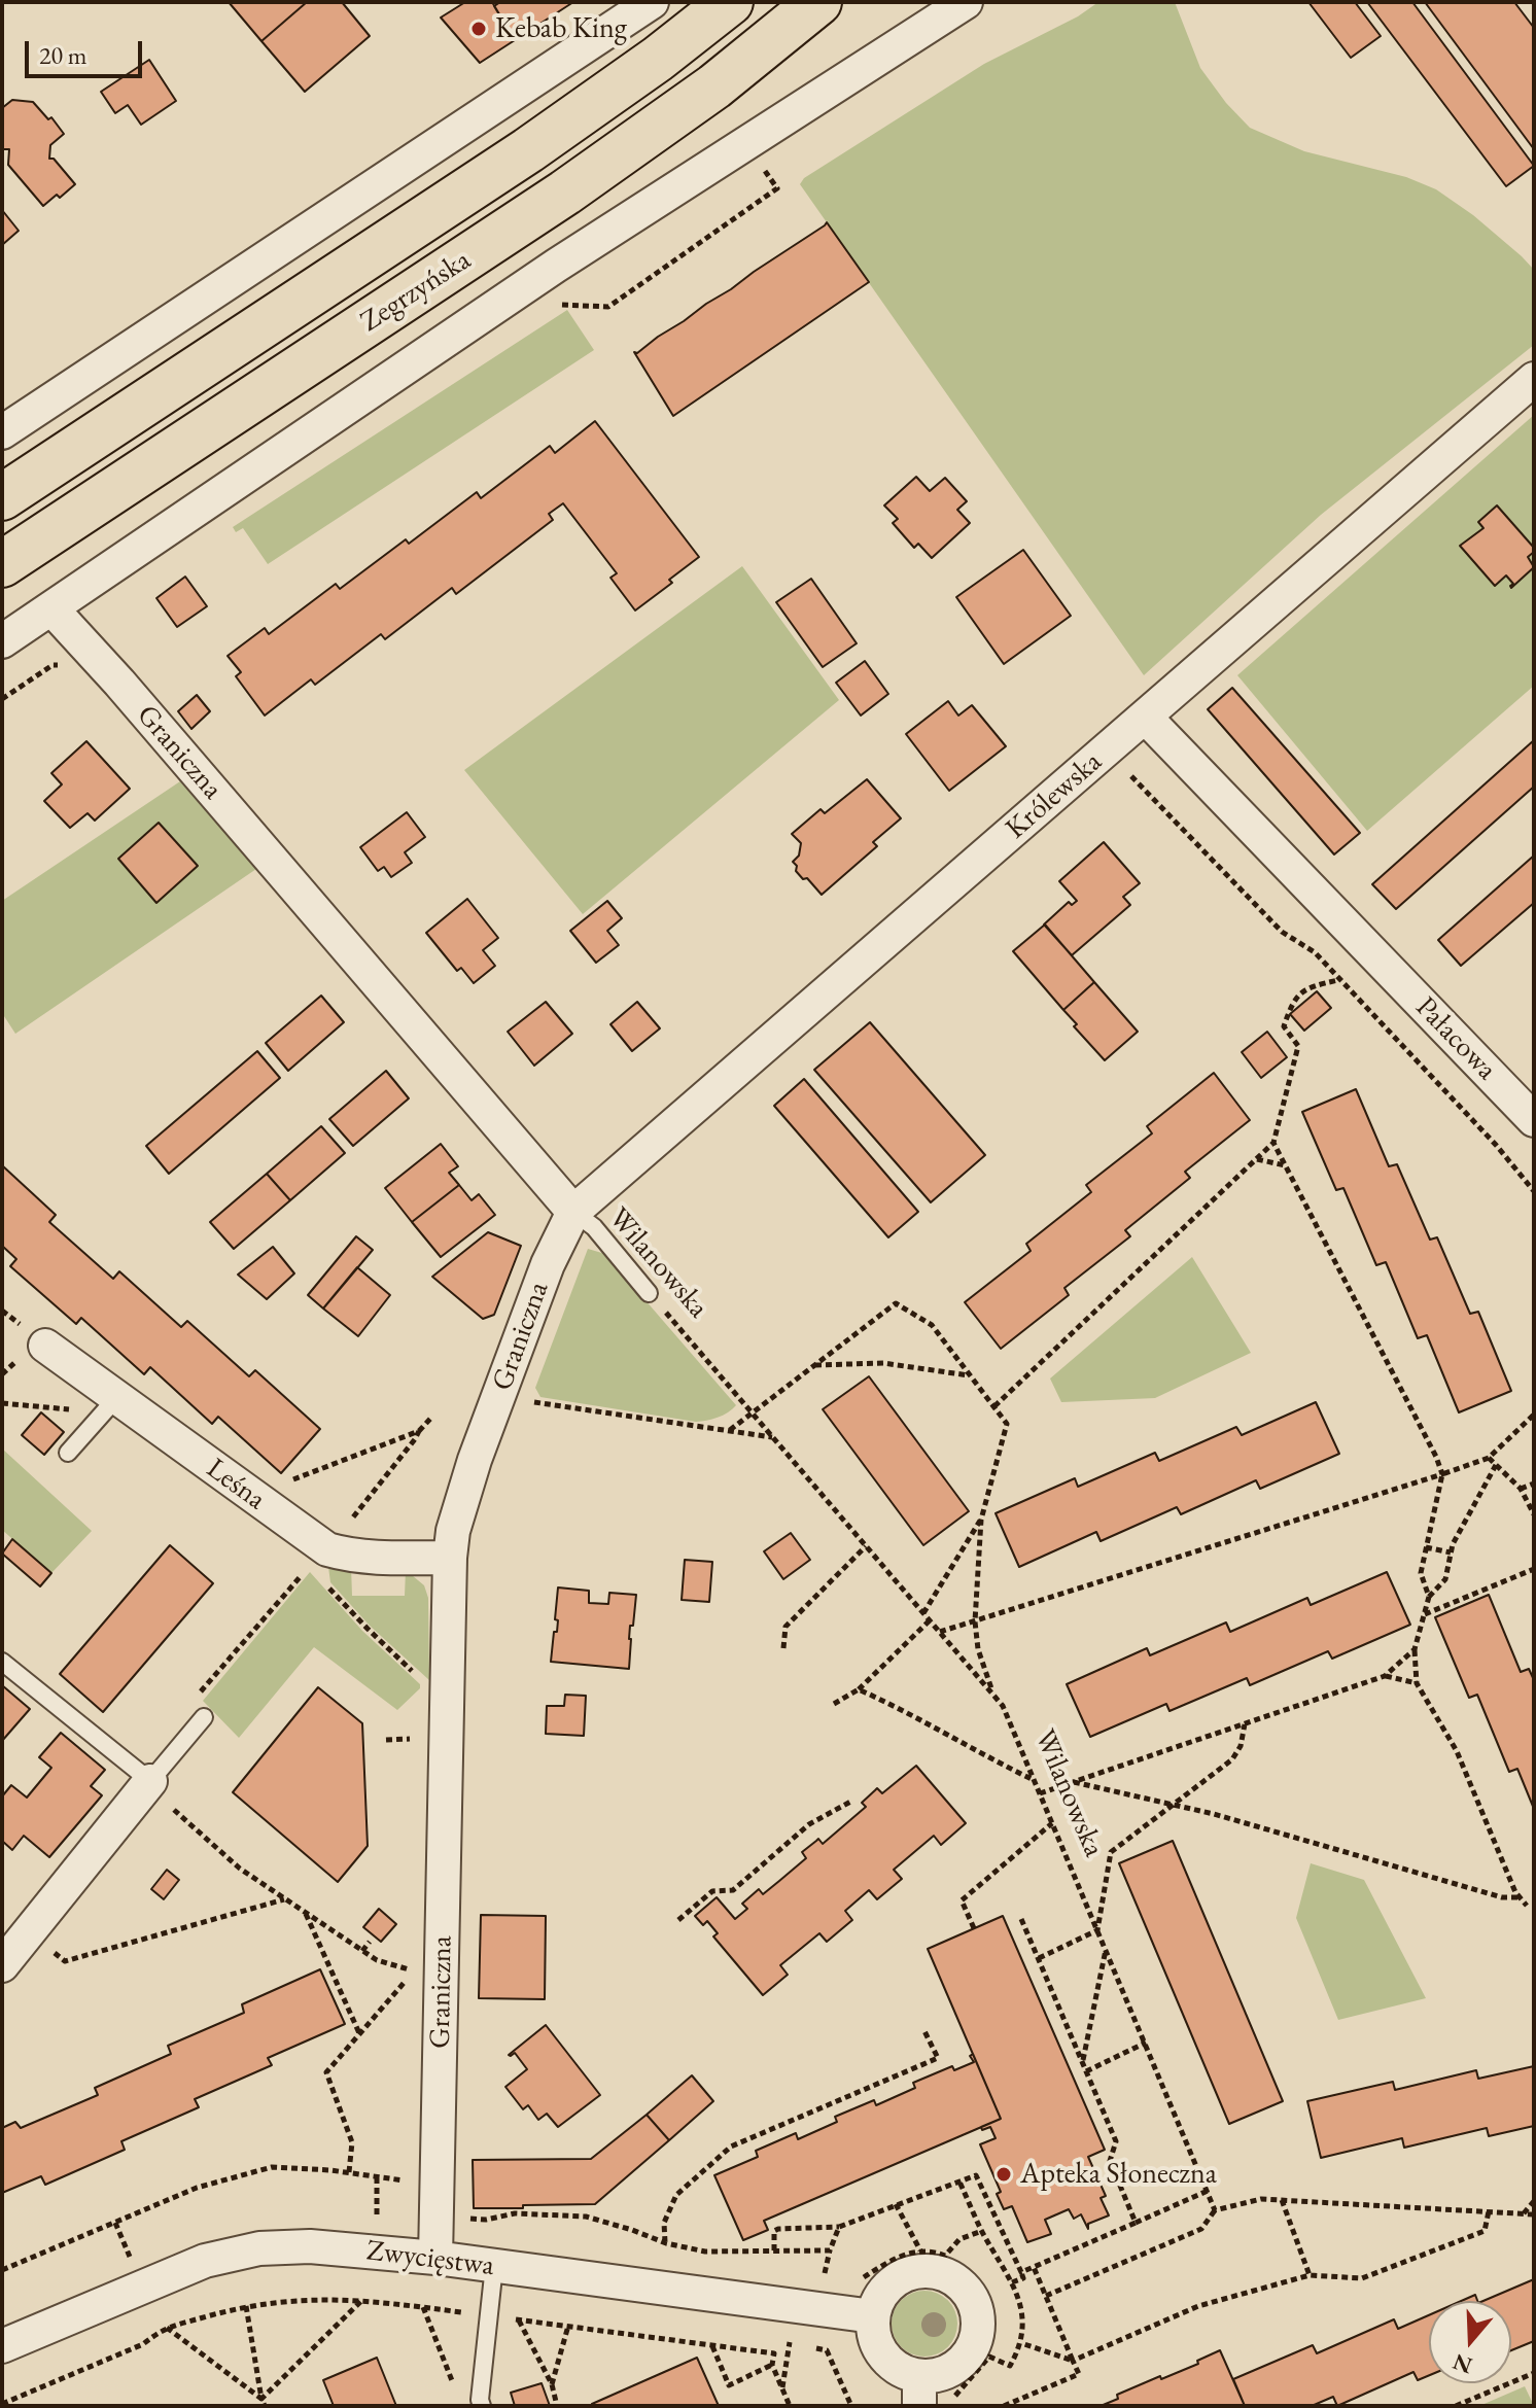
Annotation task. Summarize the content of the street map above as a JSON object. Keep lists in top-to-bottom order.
{
  "streets": {
    "main road": ["Zegrzyńska"],
    "street": [
      "Graniczna",
      "Królewska",
      "Pałacowa",
      "Leśna",
      "Zwycięstwa"
    ],
    "lane": ["Wilanowska"]
  },
  "crossings": [
    ["Graniczna", "Królewska"],
    ["Graniczna", "Wilanowska"],
    ["Graniczna", "Leśna"],
    ["Graniczna", "Zwycięstwa"],
    ["Królewska", "Pałacowa"],
    ["Królewska", "Wilanowska"]
  ],
  "places": ["Kebab King", "Apteka Słoneczna"],
  "scale_bar": "20 m",
  "north": "bottom"
}
